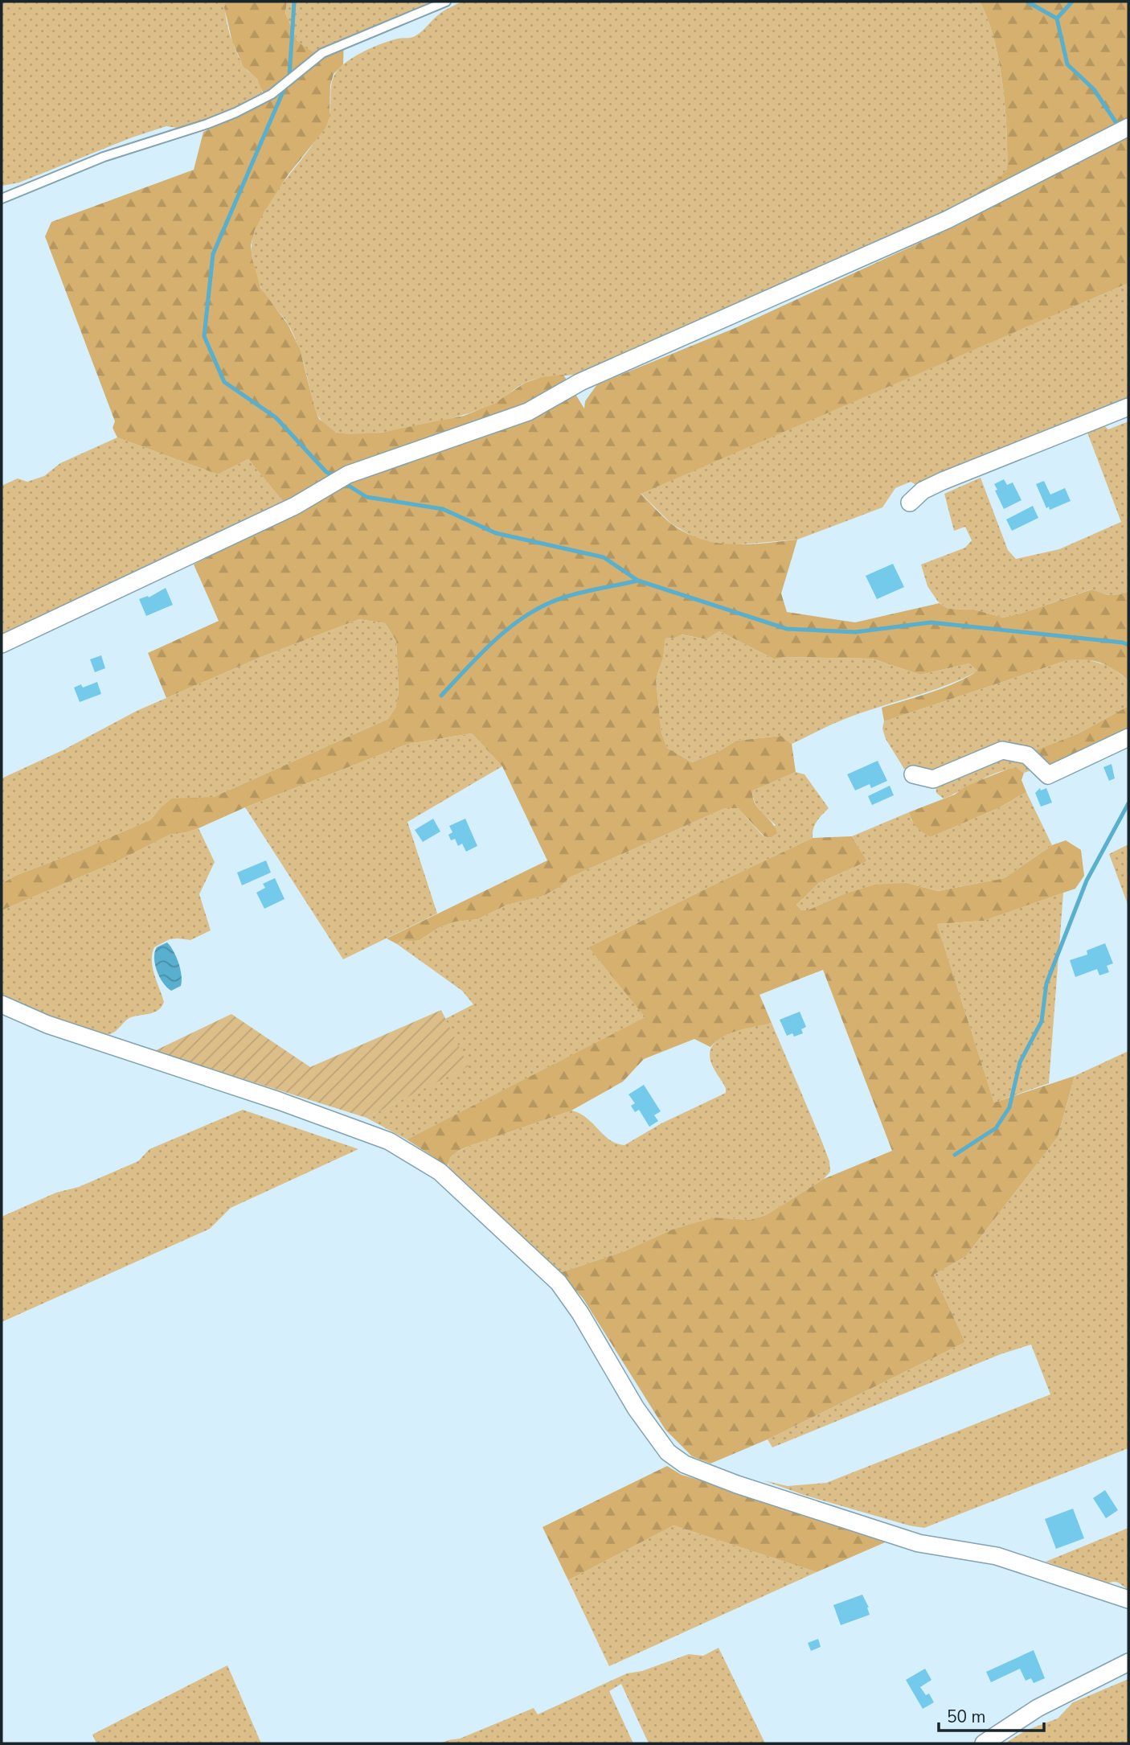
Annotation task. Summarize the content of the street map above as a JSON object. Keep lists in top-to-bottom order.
{
  "scale_bar": "50 m"
}
